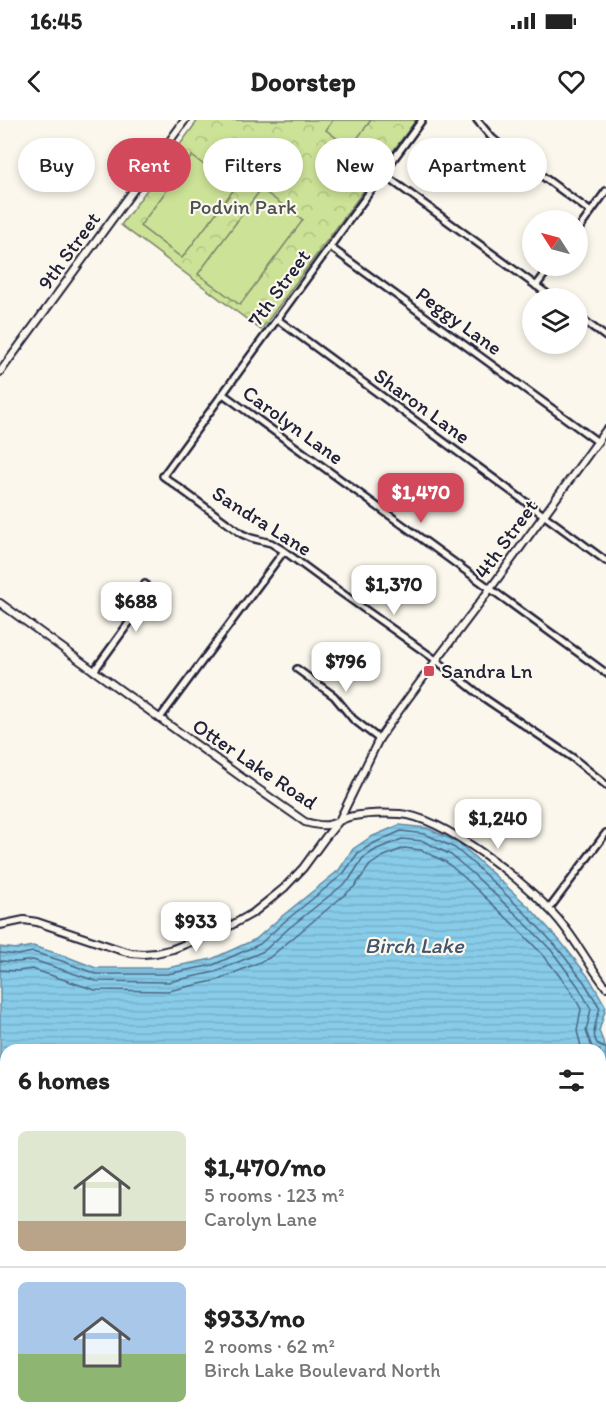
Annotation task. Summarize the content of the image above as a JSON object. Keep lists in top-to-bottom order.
{
  "streets": {
    "street": [
      "9th Street",
      "7th Street",
      "Peggy Lane",
      "Sharon Lane",
      "Carolyn Lane",
      "Sandra Lane",
      "4th Street",
      "Otter Lake Road"
    ]
  },
  "crossings": [
    ["7th Street", "Peggy Lane"],
    ["7th Street", "Sharon Lane"],
    ["7th Street", "Carolyn Lane"],
    ["7th Street", "Sandra Lane"],
    ["Peggy Lane", "4th Street"],
    ["Sharon Lane", "4th Street"],
    ["Carolyn Lane", "4th Street"],
    ["Sandra Lane", "4th Street"],
    ["4th Street", "Otter Lake Road"]
  ],
  "water": ["Birch Lake"],
  "parks": ["Podvin Park"],
  "places": {
    "transit": ["Sandra Ln"]
  },
  "north": "top left",
  "page": {
    "status": "16:45",
    "header": "Doorstep",
    "chip": [
      "Buy",
      "Rent",
      "Filters",
      "New",
      "Apartment"
    ],
    "price": [
      "$1,470",
      "$1,370",
      "$688",
      "$796",
      "$1,240",
      "$933"
    ],
    "heading": "6 homes",
    "list": [
      {
        "name": "$1,470/mo",
        "note": "5 rooms · 123 m² · Carolyn Lane"
      },
      {
        "name": "$933/mo",
        "note": "2 rooms · 62 m² · Birch Lake Boulevard North"
      }
    ]
  }
}
